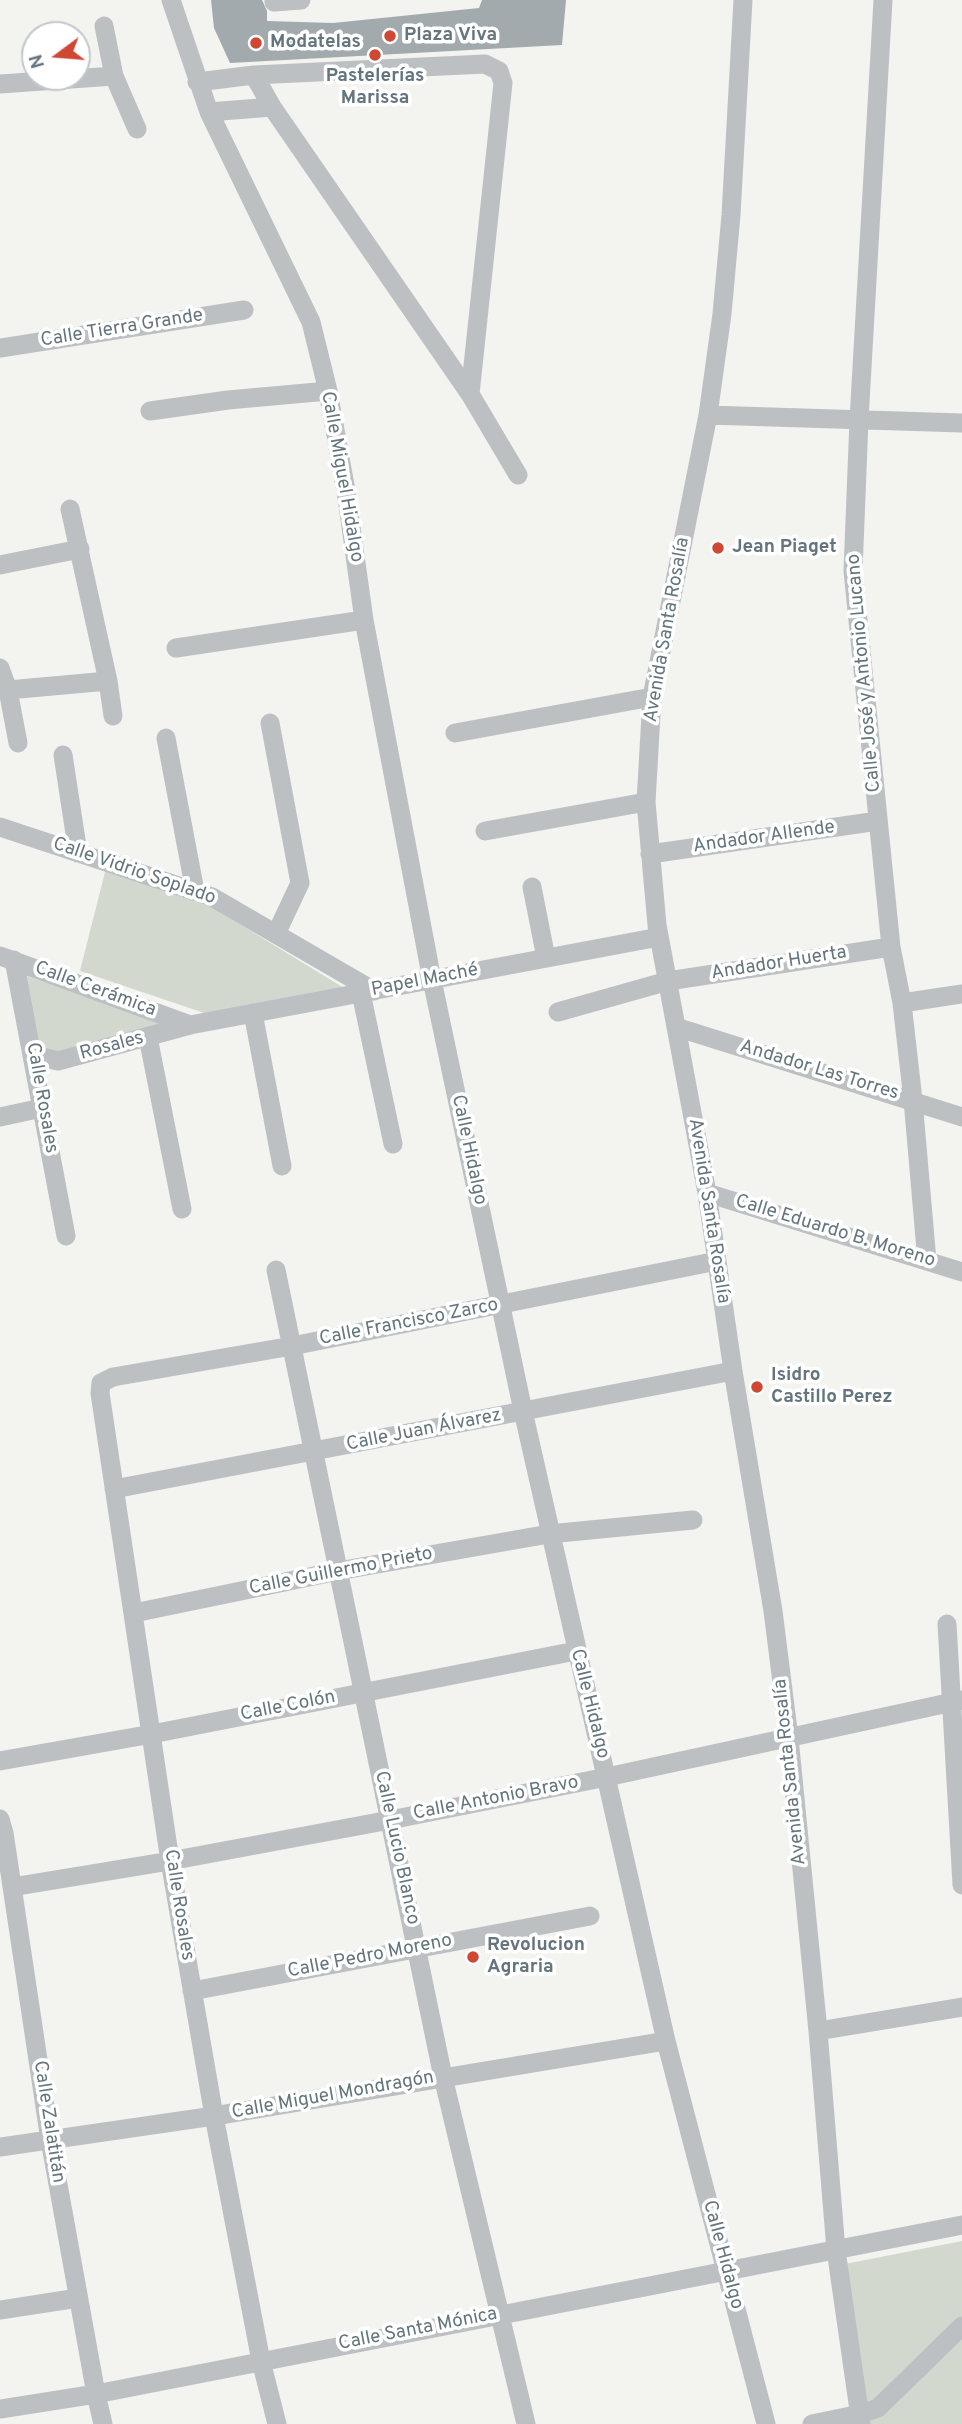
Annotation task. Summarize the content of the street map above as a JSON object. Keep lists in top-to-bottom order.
{
  "streets": {
    "street": [
      "Calle Tierra Grande",
      "Calle Miguel Hidalgo",
      "Avenida Santa Rosalía",
      "Calle José y Antonio Lucano",
      "Andador Allende",
      "Calle Vidrio Soplado",
      "Andador Huerta",
      "Papel Maché",
      "Calle Cerámica",
      "Rosales",
      "Andador Las Torres",
      "Calle Rosales",
      "Calle Hidalgo",
      "Calle Eduardo B. Moreno",
      "Calle Francisco Zarco",
      "Calle Juan Álvarez",
      "Calle Guillermo Prieto",
      "Calle Colón",
      "Calle Antonio Bravo",
      "Calle Lucio Blanco",
      "Calle Pedro Moreno",
      "Calle Miguel Mondragón",
      "Calle Zalatitán",
      "Calle Santa Mónica"
    ]
  },
  "crossings": [
    ["Calle Miguel Hidalgo", "Papel Maché"],
    ["Calle Miguel Hidalgo", "Calle Hidalgo"],
    ["Avenida Santa Rosalía", "Andador Allende"],
    ["Avenida Santa Rosalía", "Andador Huerta"],
    ["Avenida Santa Rosalía", "Papel Maché"],
    ["Avenida Santa Rosalía", "Andador Las Torres"],
    ["Avenida Santa Rosalía", "Calle Eduardo B. Moreno"],
    ["Avenida Santa Rosalía", "Calle Francisco Zarco"],
    ["Avenida Santa Rosalía", "Calle Juan Álvarez"],
    ["Avenida Santa Rosalía", "Calle Antonio Bravo"],
    ["Avenida Santa Rosalía", "Calle Santa Mónica"],
    ["Calle José y Antonio Lucano", "Andador Allende"],
    ["Calle José y Antonio Lucano", "Andador Huerta"],
    ["Calle José y Antonio Lucano", "Andador Las Torres"],
    ["Calle José y Antonio Lucano", "Calle Eduardo B. Moreno"],
    ["Calle Vidrio Soplado", "Papel Maché"],
    ["Papel Maché", "Calle Cerámica"],
    ["Papel Maché", "Rosales"],
    ["Papel Maché", "Calle Hidalgo"],
    ["Calle Cerámica", "Rosales"],
    ["Calle Cerámica", "Calle Rosales"],
    ["Rosales", "Calle Rosales"],
    ["Calle Rosales", "Calle Francisco Zarco"],
    ["Calle Rosales", "Calle Juan Álvarez"],
    ["Calle Rosales", "Calle Guillermo Prieto"],
    ["Calle Rosales", "Calle Colón"],
    ["Calle Rosales", "Calle Antonio Bravo"],
    ["Calle Rosales", "Calle Pedro Moreno"],
    ["Calle Rosales", "Calle Miguel Mondragón"],
    ["Calle Rosales", "Calle Santa Mónica"],
    ["Calle Hidalgo", "Calle Francisco Zarco"],
    ["Calle Hidalgo", "Calle Juan Álvarez"],
    ["Calle Hidalgo", "Calle Guillermo Prieto"],
    ["Calle Hidalgo", "Calle Colón"],
    ["Calle Hidalgo", "Calle Antonio Bravo"],
    ["Calle Hidalgo", "Calle Miguel Mondragón"],
    ["Calle Hidalgo", "Calle Santa Mónica"],
    ["Calle Francisco Zarco", "Calle Lucio Blanco"],
    ["Calle Juan Álvarez", "Calle Lucio Blanco"],
    ["Calle Guillermo Prieto", "Calle Lucio Blanco"],
    ["Calle Colón", "Calle Lucio Blanco"],
    ["Calle Antonio Bravo", "Calle Lucio Blanco"],
    ["Calle Antonio Bravo", "Calle Zalatitán"],
    ["Calle Lucio Blanco", "Calle Pedro Moreno"],
    ["Calle Lucio Blanco", "Calle Miguel Mondragón"],
    ["Calle Lucio Blanco", "Calle Santa Mónica"],
    ["Calle Miguel Mondragón", "Calle Zalatitán"],
    ["Calle Zalatitán", "Calle Santa Mónica"]
  ],
  "places": [
    "Plaza Viva",
    "Modatelas",
    "Pastelerías Marissa",
    "Jean Piaget",
    "Isidro Castillo Perez",
    "Revolucion Agraria"
  ],
  "north": "left"
}
